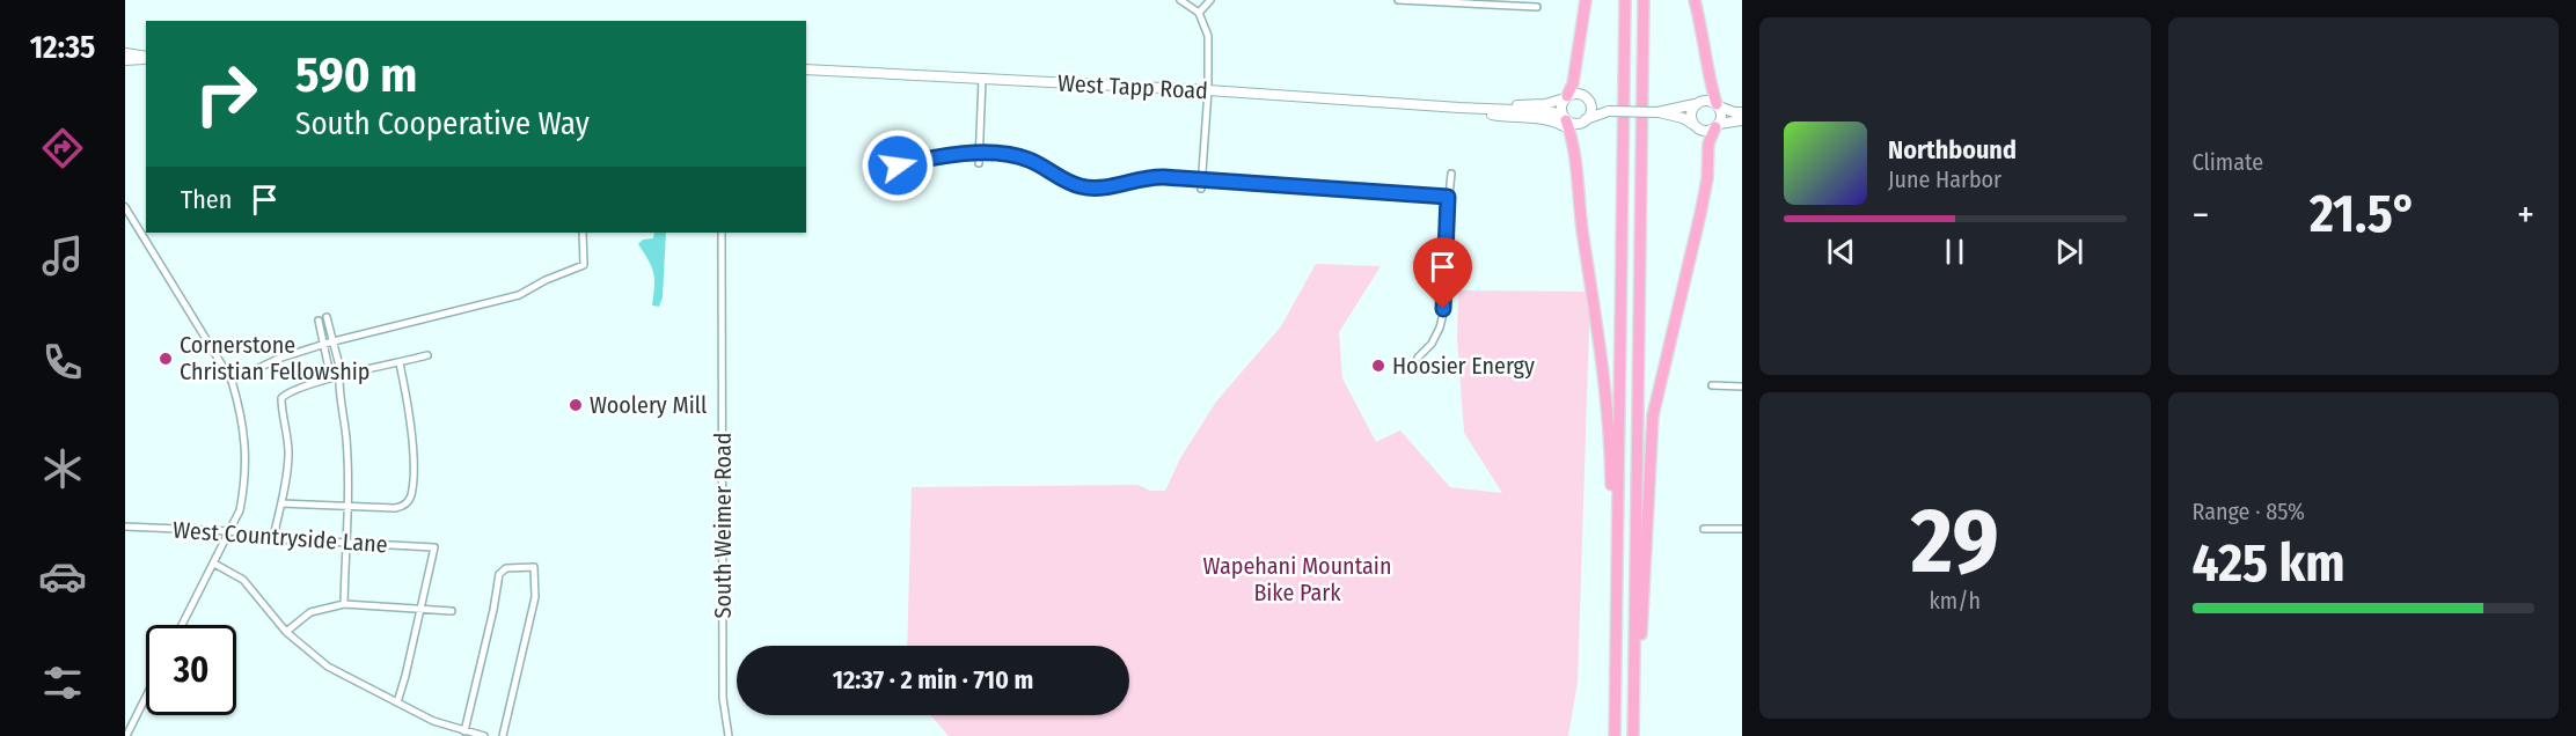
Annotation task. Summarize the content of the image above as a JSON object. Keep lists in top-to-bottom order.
{
  "streets": {
    "main road": ["West Tapp Road"],
    "street": ["South Weimer Road", "West Countryside Lane"]
  },
  "parks": ["Wapehani Mountain Bike Park"],
  "places": ["Cornerstone Christian Fellowship", "Hoosier Energy", "Woolery Mill"],
  "page": {
    "tabs": "12:35",
    "tile": [
      "Climate",
      ["29", "km/h"],
      ["Range · 85%", "425 km"]
    ],
    "turn": ["590 m", "South Cooperative Way"],
    "song": ["Northbound", "June Harbor"],
    "then": "Then",
    "heat": ["−", "21.5°", "+"],
    "limit": "30",
    "trip": "12:37 · 2 min · 710 m"
  }
}
